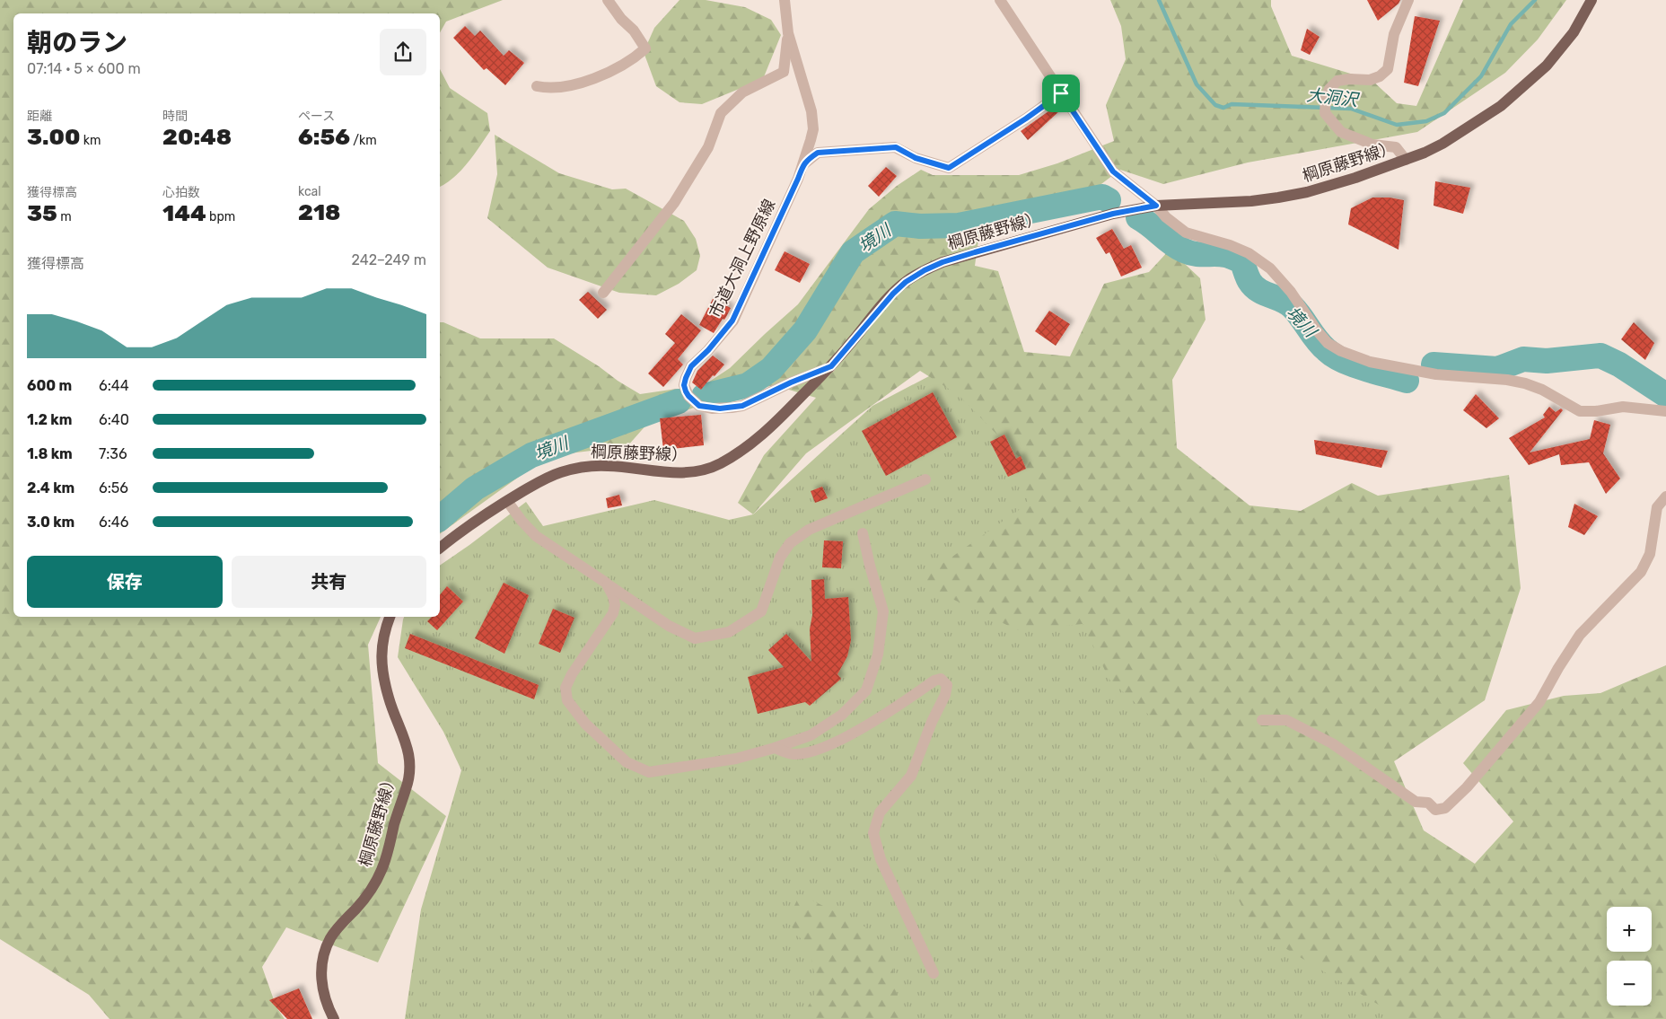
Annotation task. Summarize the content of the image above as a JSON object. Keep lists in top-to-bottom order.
{
  "streets": {
    "main road": ["棡原藤野線）"],
    "street": ["市道大洞上野原線"]
  },
  "crossings": [
    ["棡原藤野線）", "市道大洞上野原線"]
  ],
  "water": ["大洞沢", "境川"],
  "page": {
    "heading": ["朝のラン", "07:14 · 5 × 600 m"],
    "stats": [
      ["距離", "3.00 km"],
      ["時間", "20:48"],
      ["ペース", "6:56 /km"],
      ["獲得標高", "35 m"],
      ["心拍数", "144 bpm"],
      ["kcal", "218"]
    ],
    "chart": ["獲得標高", "242–249 m"],
    "list": [
      {
        "name": "600 m",
        "note": "6:44"
      },
      {
        "name": "1.2 km",
        "note": "6:40"
      },
      {
        "name": "1.8 km",
        "note": "7:36"
      },
      {
        "name": "2.4 km",
        "note": "6:56"
      },
      {
        "name": "3.0 km",
        "note": "6:46"
      }
    ],
    "buttons": ["保存", "共有"],
    "map_buttons": ["+", "−"]
  }
}
